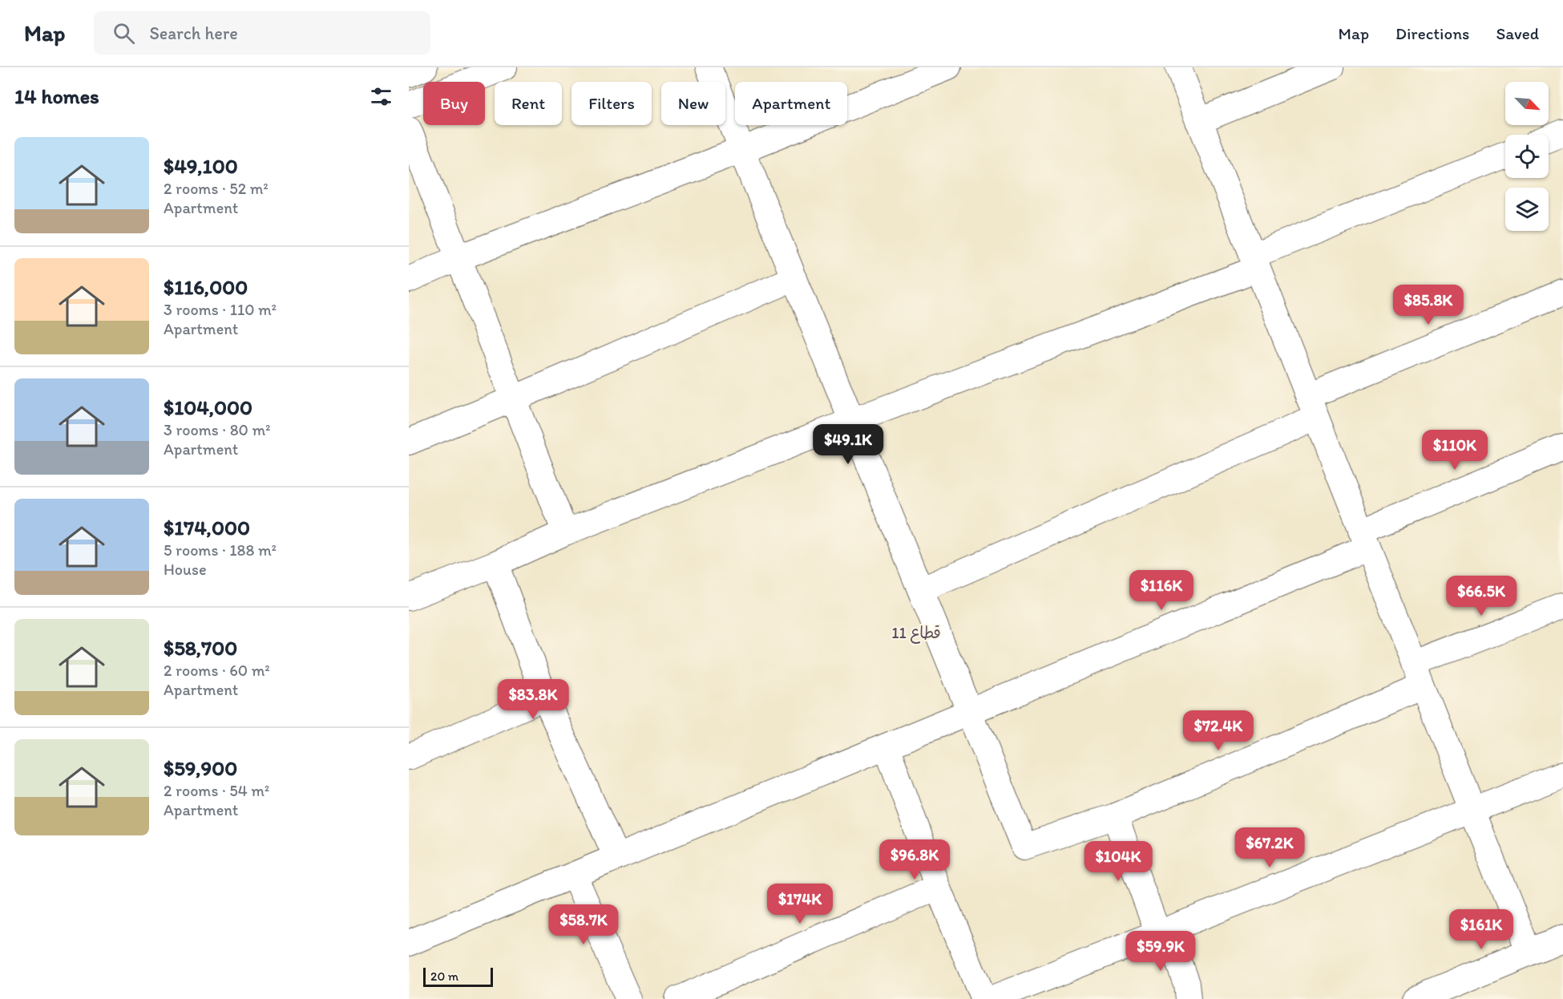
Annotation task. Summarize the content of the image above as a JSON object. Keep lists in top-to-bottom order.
{
  "districts": ["قطاع 11"],
  "scale_bar": "20 m",
  "north": "bottom right",
  "page": {
    "header": "Map",
    "search": "Search here",
    "nav": ["Map", "Directions", "Saved"],
    "heading": "14 homes",
    "chip": [
      "Buy",
      "Rent",
      "Filters",
      "New",
      "Apartment"
    ],
    "list": [
      {
        "name": "$49,100",
        "note": "2 rooms · 52 m² · Apartment"
      },
      {
        "name": "$116,000",
        "note": "3 rooms · 110 m² · Apartment"
      },
      {
        "name": "$104,000",
        "note": "3 rooms · 80 m² · Apartment"
      },
      {
        "name": "$174,000",
        "note": "5 rooms · 188 m² · House"
      },
      {
        "name": "$58,700",
        "note": "2 rooms · 60 m² · Apartment"
      },
      {
        "name": "$59,900",
        "note": "2 rooms · 54 m² · Apartment"
      }
    ],
    "price": [
      "$85.8K",
      "$49.1K",
      "$110K",
      "$116K",
      "$66.5K",
      "$83.8K",
      "$72.4K",
      "$67.2K",
      "$96.8K",
      "$104K",
      "$174K",
      "$58.7K",
      "$161K",
      "$59.9K"
    ],
    "scale": "20 m"
  }
}
